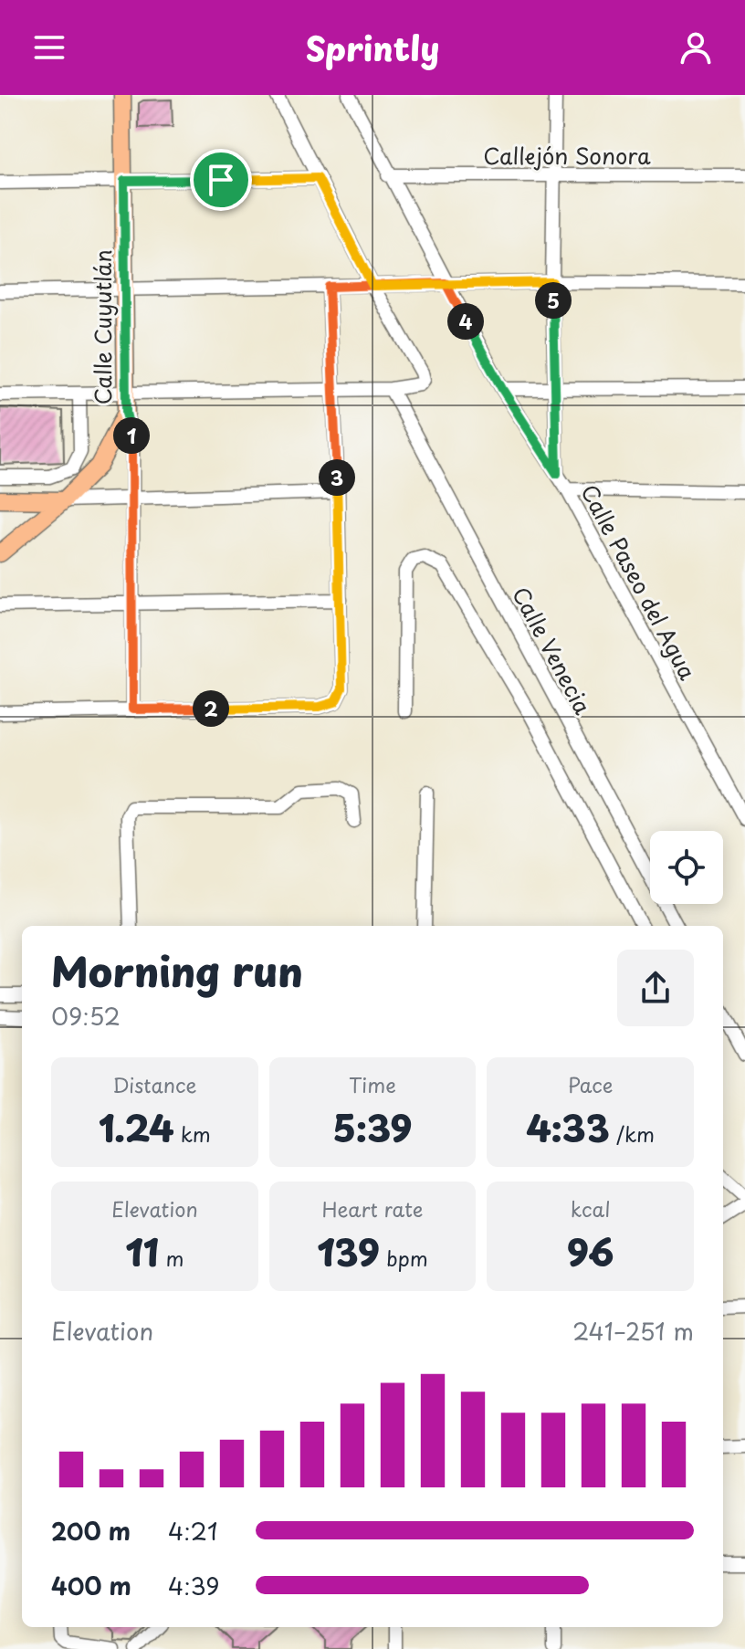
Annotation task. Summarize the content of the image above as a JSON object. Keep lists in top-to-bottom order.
{
  "streets": {
    "main road": ["Calle Cuyutlán"],
    "street": ["Callejón Sonora", "Calle Paseo del Agua", "Calle Venecia"]
  },
  "crossings": [
    ["Callejón Sonora", "Calle Paseo del Agua"]
  ],
  "page": {
    "header": "Sprintly",
    "pins": [
      "5",
      "4",
      "1",
      "3",
      "2"
    ],
    "heading": ["Morning run", "09:52"],
    "stats": [
      ["Distance", "1.24 km"],
      ["Time", "5:39"],
      ["Pace", "4:33 /km"],
      ["Elevation", "11 m"],
      ["Heart rate", "139 bpm"],
      ["kcal", "96"]
    ],
    "chart": ["Elevation", "241–251 m"],
    "list": [
      {
        "name": "200 m",
        "note": "4:21"
      },
      {
        "name": "400 m",
        "note": "4:39"
      }
    ]
  }
}
